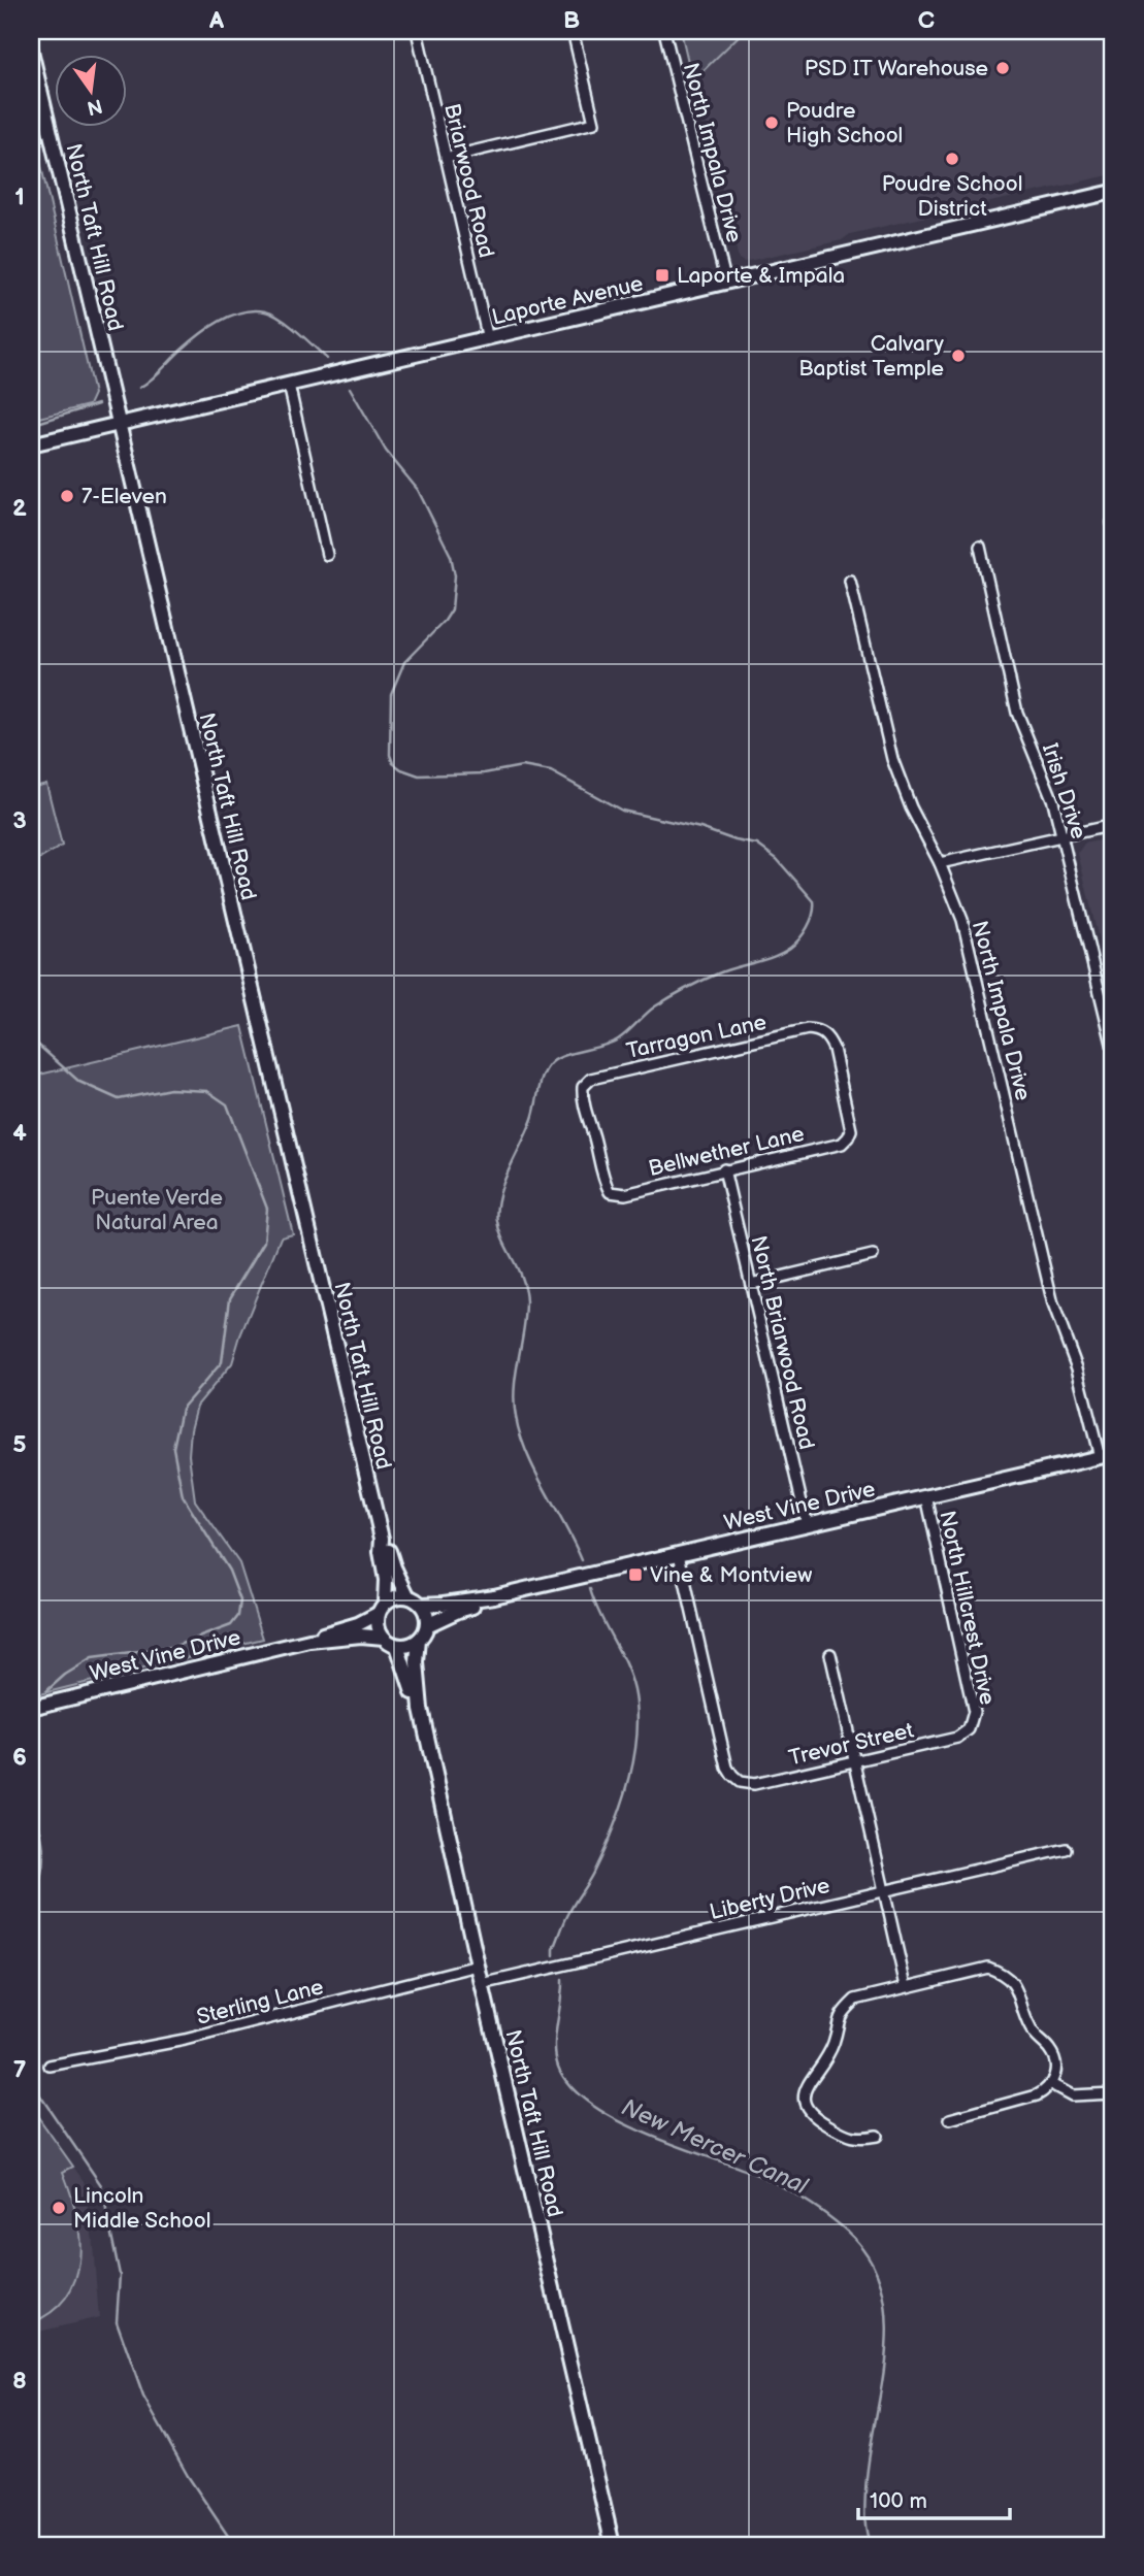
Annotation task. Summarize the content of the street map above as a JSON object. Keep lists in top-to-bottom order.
{
  "streets": {
    "main road": ["North Taft Hill Road", "Laporte Avenue", "West Vine Drive"],
    "street": [
      "North Impala Drive",
      "Briarwood Road",
      "Irish Drive",
      "Tarragon Lane",
      "Bellwether Lane",
      "North Briarwood Road",
      "North Hillcrest Drive",
      "Trevor Street",
      "Liberty Drive",
      "Sterling Lane"
    ]
  },
  "crossings": [
    ["North Impala Drive", "Laporte Avenue"],
    ["North Impala Drive", "West Vine Drive"],
    ["Briarwood Road", "Laporte Avenue"],
    ["North Taft Hill Road", "Laporte Avenue"],
    ["North Taft Hill Road", "West Vine Drive"],
    ["North Taft Hill Road", "Liberty Drive"],
    ["North Taft Hill Road", "Sterling Lane"],
    ["Tarragon Lane", "Bellwether Lane"],
    ["Bellwether Lane", "North Briarwood Road"],
    ["North Briarwood Road", "West Vine Drive"],
    ["West Vine Drive", "North Hillcrest Drive"],
    ["West Vine Drive", "Trevor Street"],
    ["North Hillcrest Drive", "Trevor Street"]
  ],
  "water": ["New Mercer Canal"],
  "parks": ["Puente Verde Natural Area"],
  "places": {
    "other": [
      "PSD IT Warehouse",
      "Poudre High School",
      "Poudre School District",
      "Calvary Baptist Temple",
      "7-Eleven",
      "Lincoln Middle School"
    ],
    "transit": ["Laporte & Impala", "Vine & Montview"]
  },
  "scale_bar": "100 m",
  "north": "bottom",
  "grid": {
    "columns": ["A", "B", "C"],
    "rows": [
      "1",
      "2",
      "3",
      "4",
      "5",
      "6",
      "7",
      "8"
    ]
  }
}
